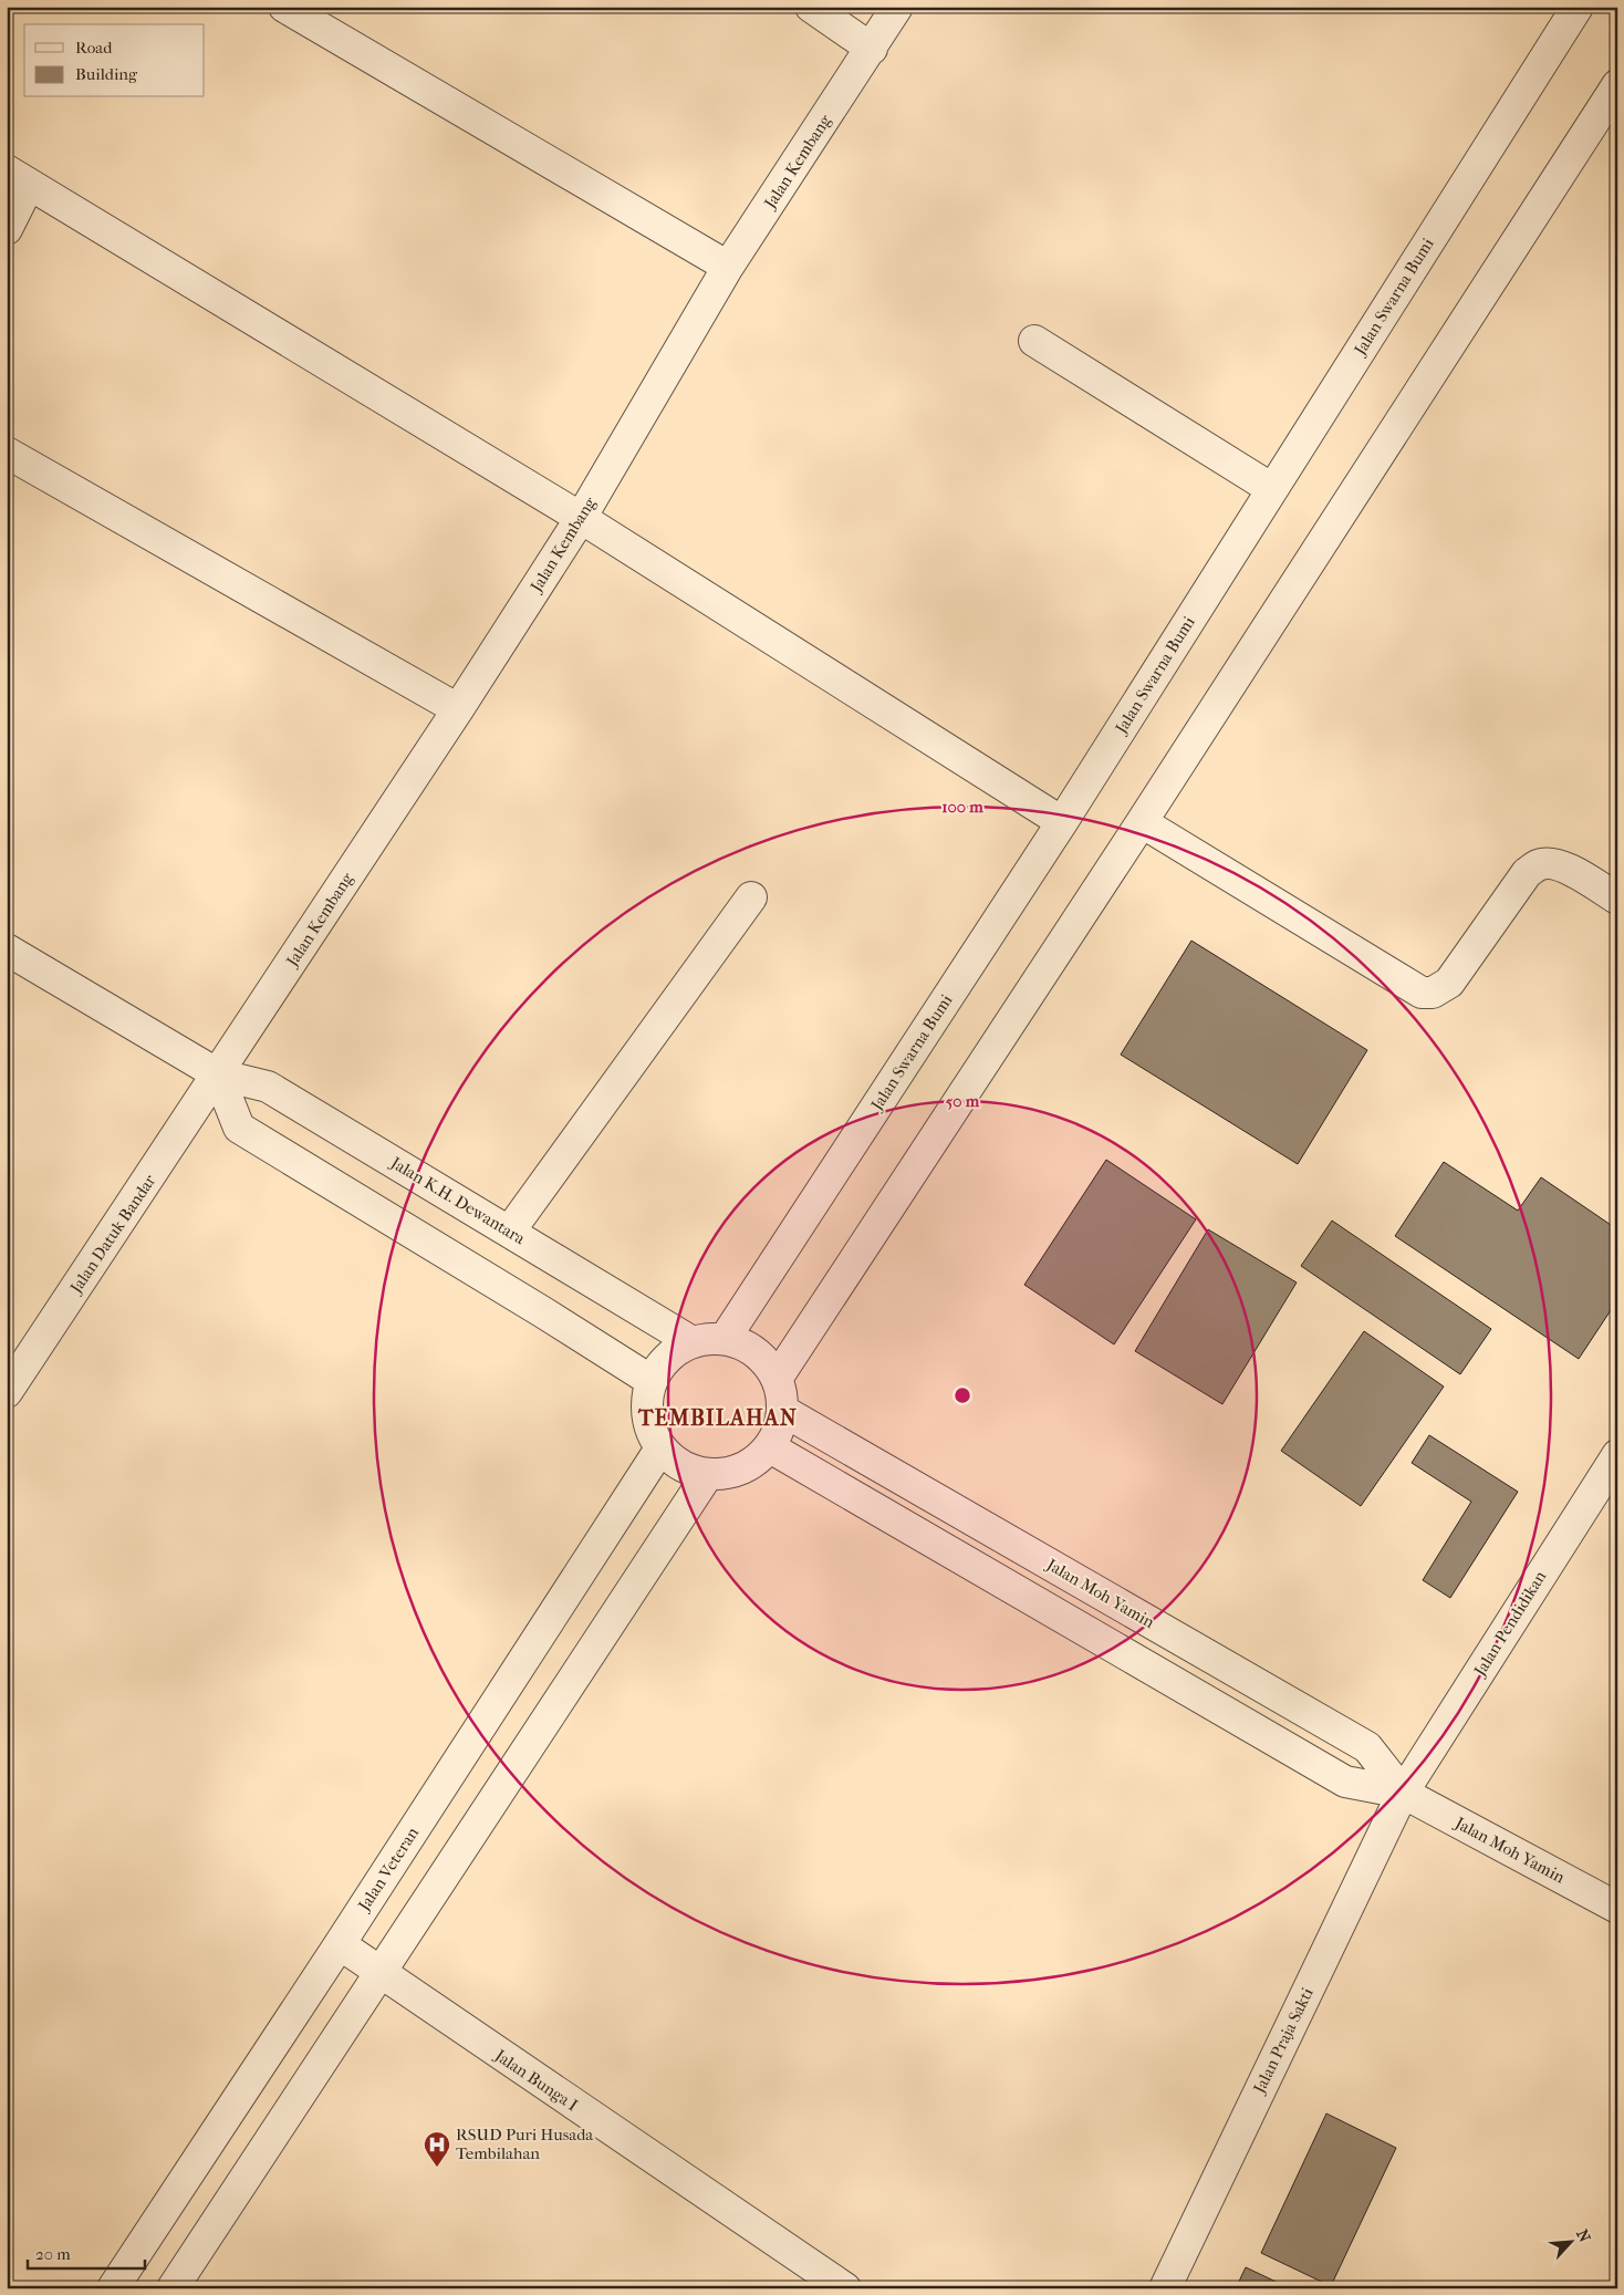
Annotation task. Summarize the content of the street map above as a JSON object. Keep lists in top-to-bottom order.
{
  "streets": {
    "street": [
      "Jalan Kembang",
      "Jalan Swarna Bumi",
      "Jalan K.H. Dewantara",
      "Jalan Datuk Bandar",
      "Jalan Moh Yamin",
      "Jalan Pendidikan",
      "Jalan Veteran",
      "Jalan Praja Sakti",
      "Jalan Bunga I"
    ]
  },
  "crossings": [
    ["Jalan Kembang", "Jalan K.H. Dewantara"],
    ["Jalan Kembang", "Jalan Datuk Bandar"],
    ["Jalan Swarna Bumi", "Jalan K.H. Dewantara"],
    ["Jalan Swarna Bumi", "Jalan Moh Yamin"],
    ["Jalan Swarna Bumi", "Jalan Veteran"],
    ["Jalan K.H. Dewantara", "Jalan Datuk Bandar"],
    ["Jalan K.H. Dewantara", "Jalan Moh Yamin"],
    ["Jalan K.H. Dewantara", "Jalan Veteran"],
    ["Jalan Moh Yamin", "Jalan Pendidikan"],
    ["Jalan Moh Yamin", "Jalan Veteran"],
    ["Jalan Moh Yamin", "Jalan Praja Sakti"],
    ["Jalan Pendidikan", "Jalan Praja Sakti"],
    ["Jalan Veteran", "Jalan Bunga I"]
  ],
  "districts": ["TEMBILAHAN"],
  "places": {
    "hospital": ["RSUD Puri Husada Tembilahan"]
  },
  "legend": ["Road", "Building"],
  "scale_bar": "20 m",
  "north": "top right",
  "rings": ["100 m", "50 m"]
}
